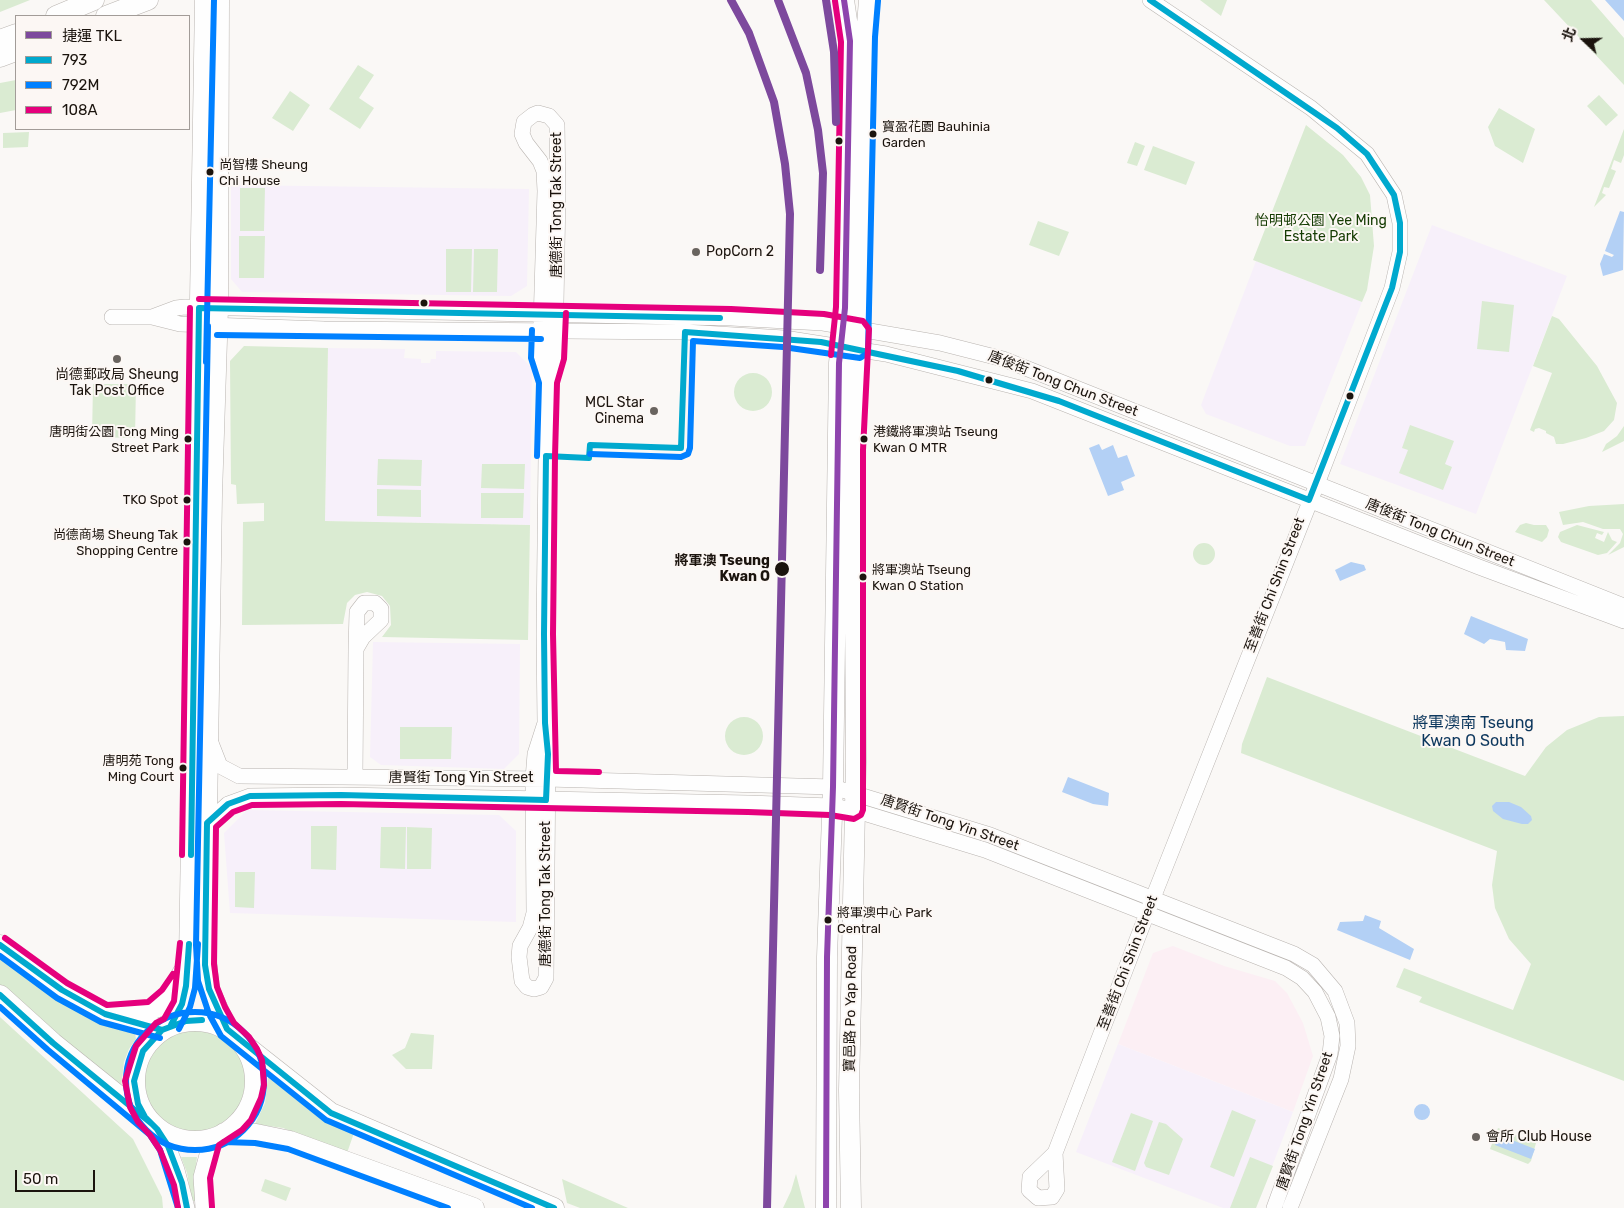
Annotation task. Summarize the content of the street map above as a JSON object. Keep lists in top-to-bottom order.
{
  "streets": {
    "main road": ["寶邑路 Po Yap Road"],
    "street": [
      "唐德街 Tong Tak Street",
      "唐俊街 Tong Chun Street",
      "至善街 Chi Shin Street",
      "唐賢街 Tong Yin Street"
    ]
  },
  "crossings": [
    ["唐德街 Tong Tak Street", "唐俊街 Tong Chun Street"],
    ["唐德街 Tong Tak Street", "唐賢街 Tong Yin Street"],
    ["唐俊街 Tong Chun Street", "至善街 Chi Shin Street"],
    ["唐俊街 Tong Chun Street", "寶邑路 Po Yap Road"],
    ["至善街 Chi Shin Street", "唐賢街 Tong Yin Street"],
    ["唐賢街 Tong Yin Street", "寶邑路 Po Yap Road"]
  ],
  "districts": ["將軍澳南 Tseung Kwan O South"],
  "parks": ["怡明邨公園 Yee Ming Estate Park"],
  "places": [
    "寶盈花園 Bauhinia Garden",
    "尚智樓 Sheung Chi House",
    "PopCorn 2",
    "尚德郵政局 Sheung Tak Post Office",
    "MCL Star Cinema",
    "唐明街公園 Tong Ming Street Park",
    "港鐵將軍澳站 Tseung Kwan O MTR",
    "TKO Spot",
    "尚德商場 Sheung Tak Shopping Centre",
    "將軍澳 Tseung Kwan O",
    "將軍澳站 Tseung Kwan O Station",
    "唐明苑 Tong Ming Court",
    "將軍澳中心 Park Central",
    "會所 Club House"
  ],
  "lines": [
    "metro line TKL",
    "transit line 793",
    "transit line 792M",
    "transit line 108A"
  ],
  "legend": [
    "捷運 TKL",
    "793",
    "792M",
    "108A"
  ],
  "scale_bar": "50 m",
  "north": "left"
}
